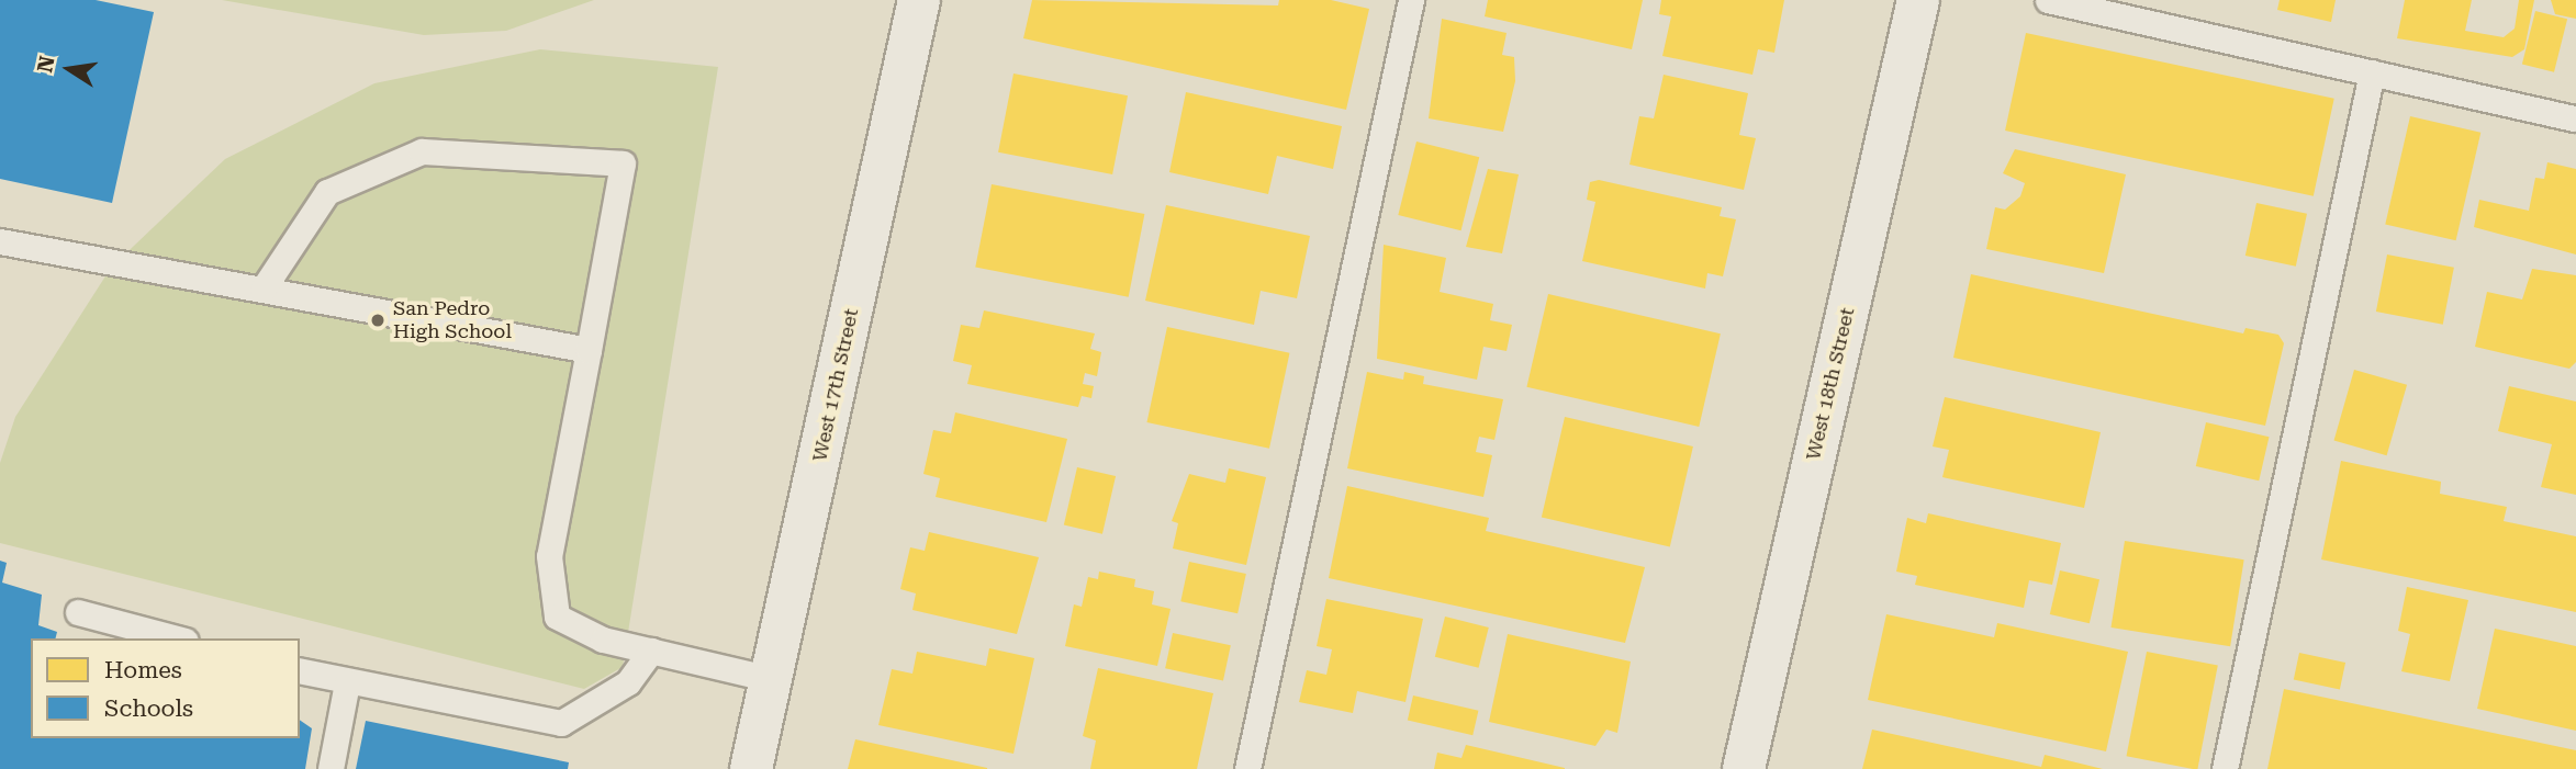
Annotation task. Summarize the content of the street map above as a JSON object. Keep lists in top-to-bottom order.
{
  "streets": {
    "street": ["West 18th Street", "West 17th Street"]
  },
  "places": ["San Pedro High School"],
  "legend": ["Homes", "Schools"],
  "north": "left"
}
